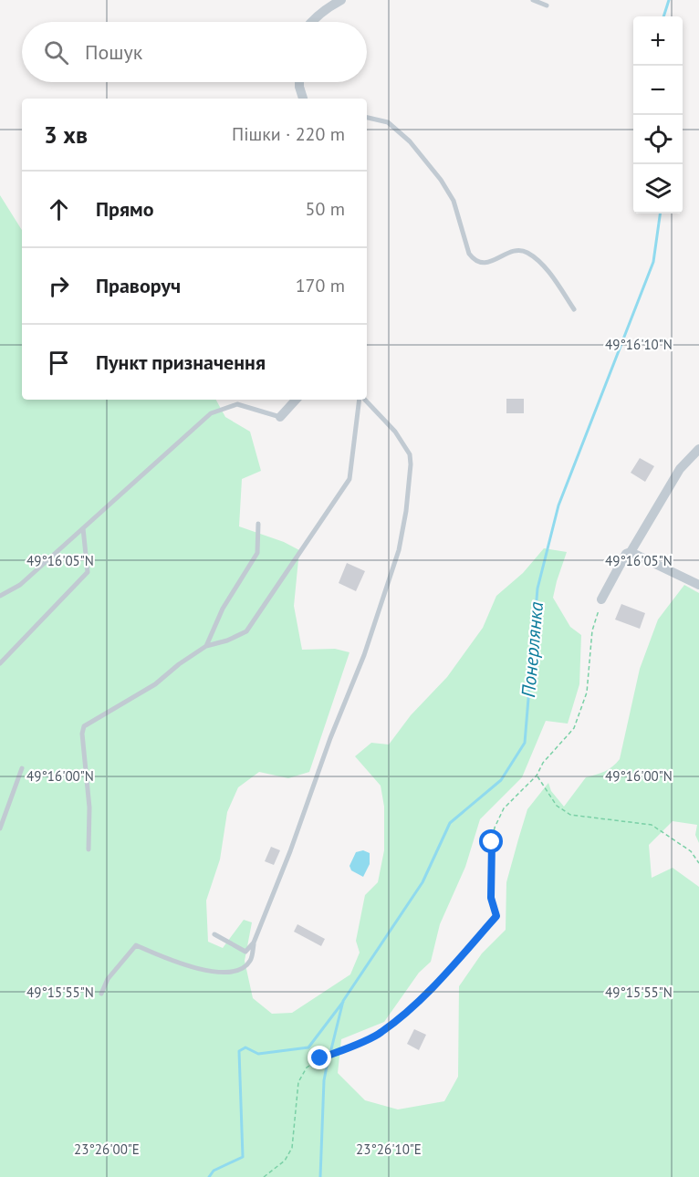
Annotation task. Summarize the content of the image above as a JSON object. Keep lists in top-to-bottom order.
{
  "water": ["Понерлянка"],
  "page": {
    "map_buttons": ["+", "−"],
    "search": "Пошук",
    "heading": ["3 хв", "Пішки · 220 m"],
    "list": [
      ["Прямо", "50 m"],
      ["Праворуч", "170 m"],
      "Пункт призначення"
    ]
  },
  "coordinates": [
    "49°16'10\"N",
    "49°16'05\"N",
    "49°16'00\"N",
    "49°15'55\"N",
    "23°26'00\"E",
    "23°26'10\"E"
  ]
}
